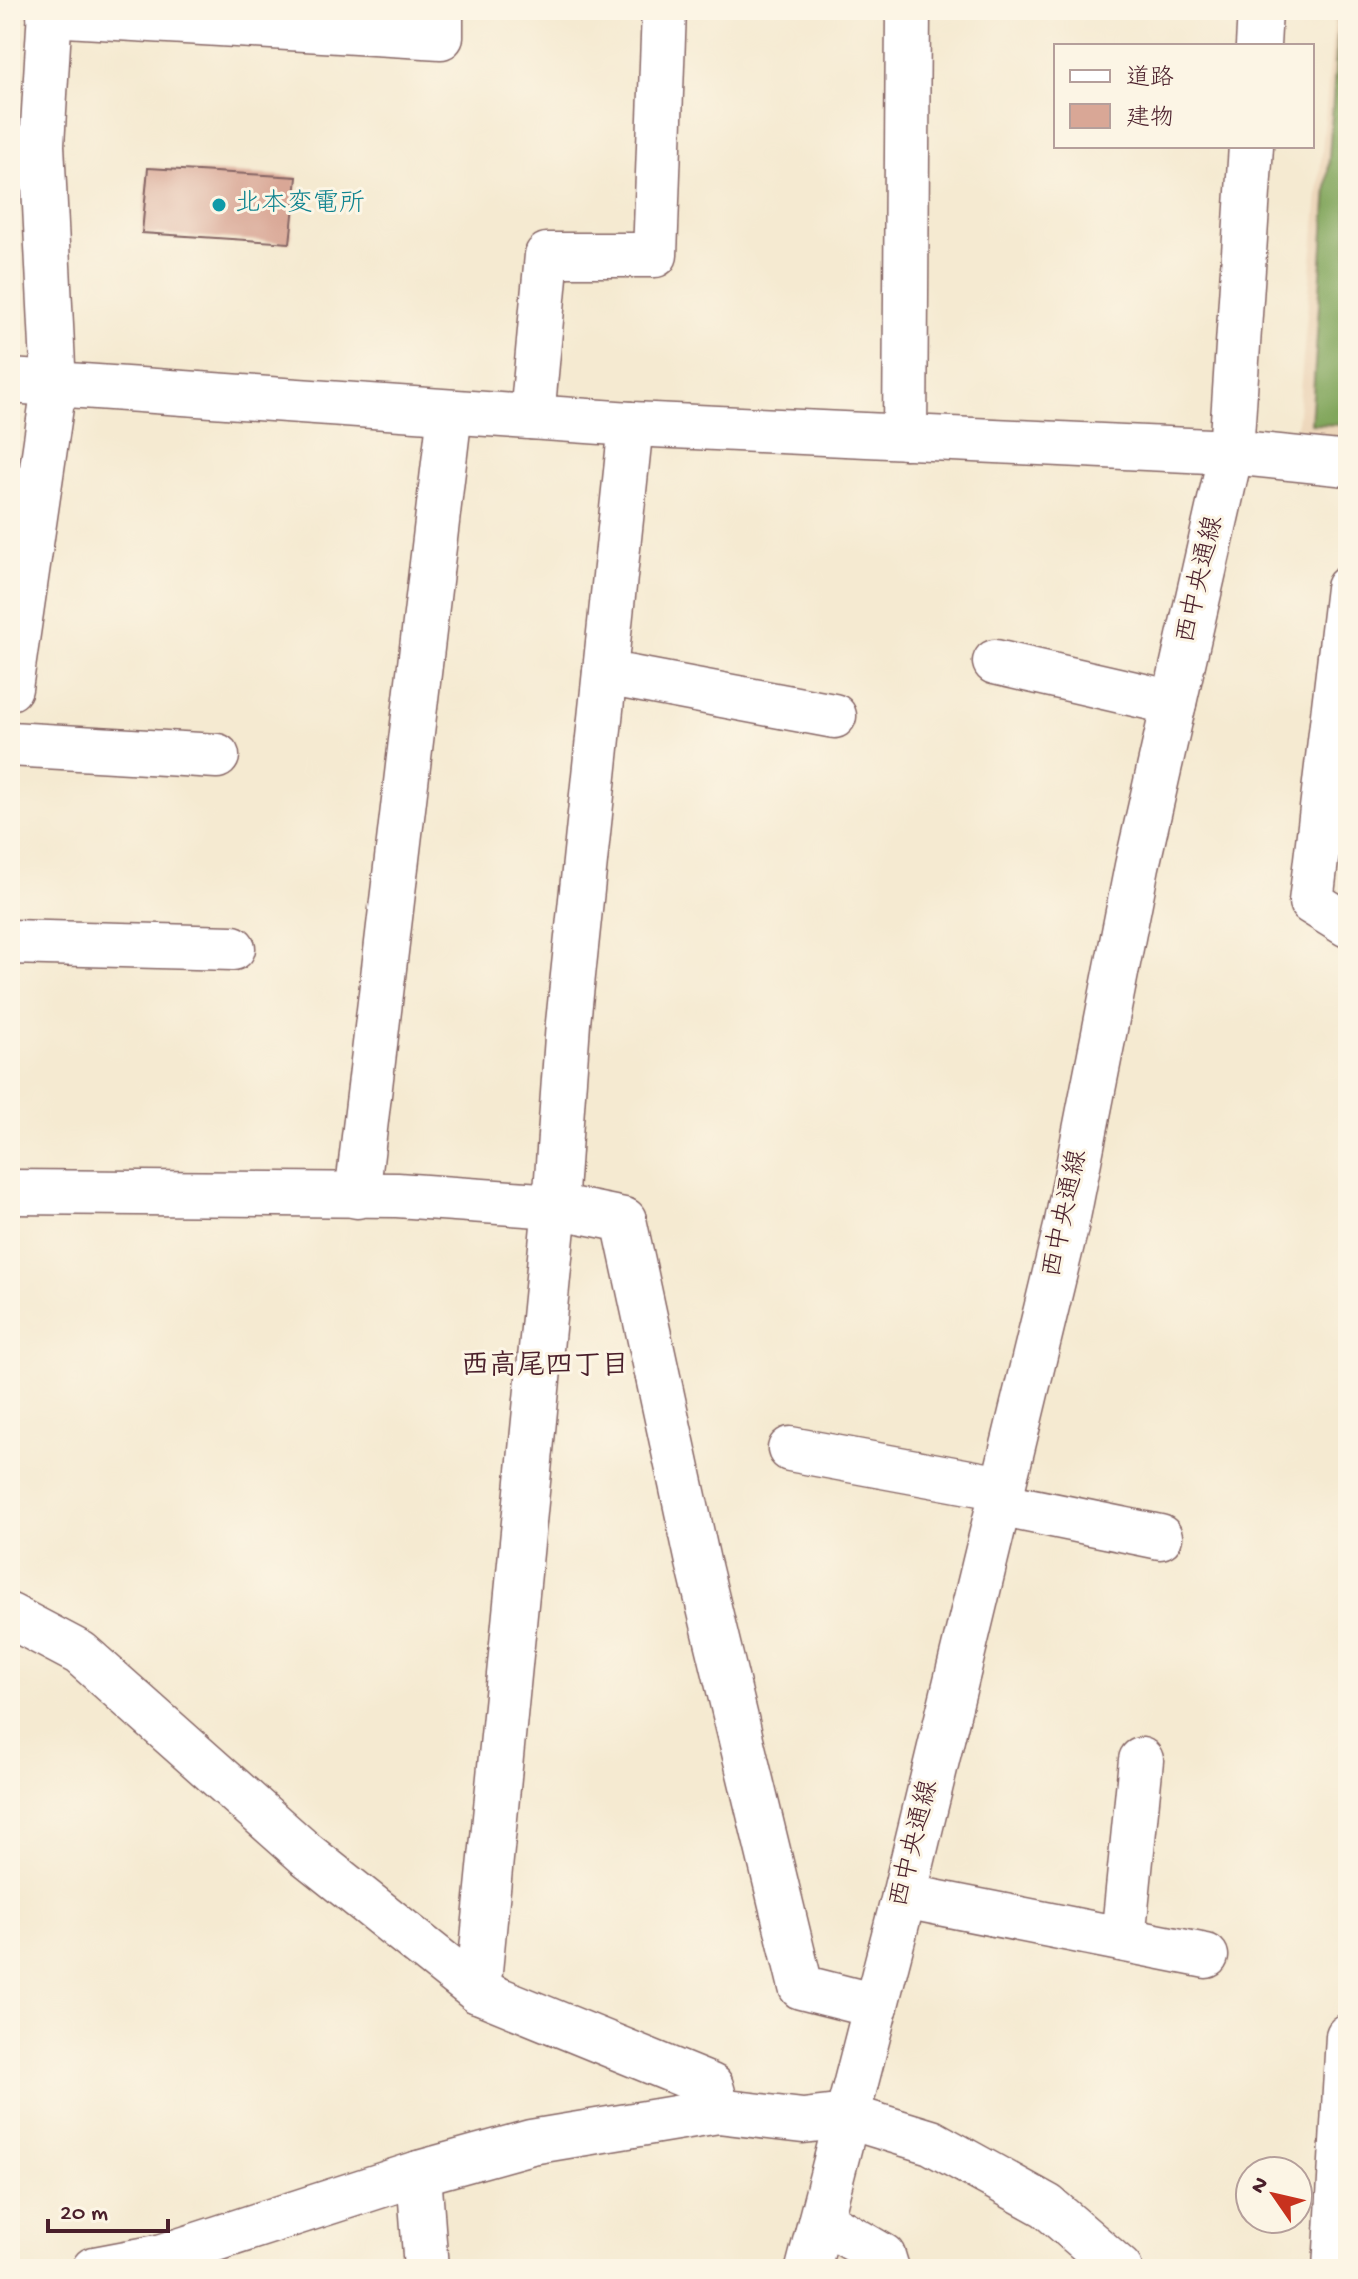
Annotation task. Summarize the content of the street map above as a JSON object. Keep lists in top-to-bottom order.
{
  "streets": {
    "street": ["西中央通線"]
  },
  "districts": ["西高尾四丁目"],
  "places": ["北本変電所"],
  "legend": ["道路", "建物"],
  "scale_bar": "20 m",
  "north": "top left"
}
